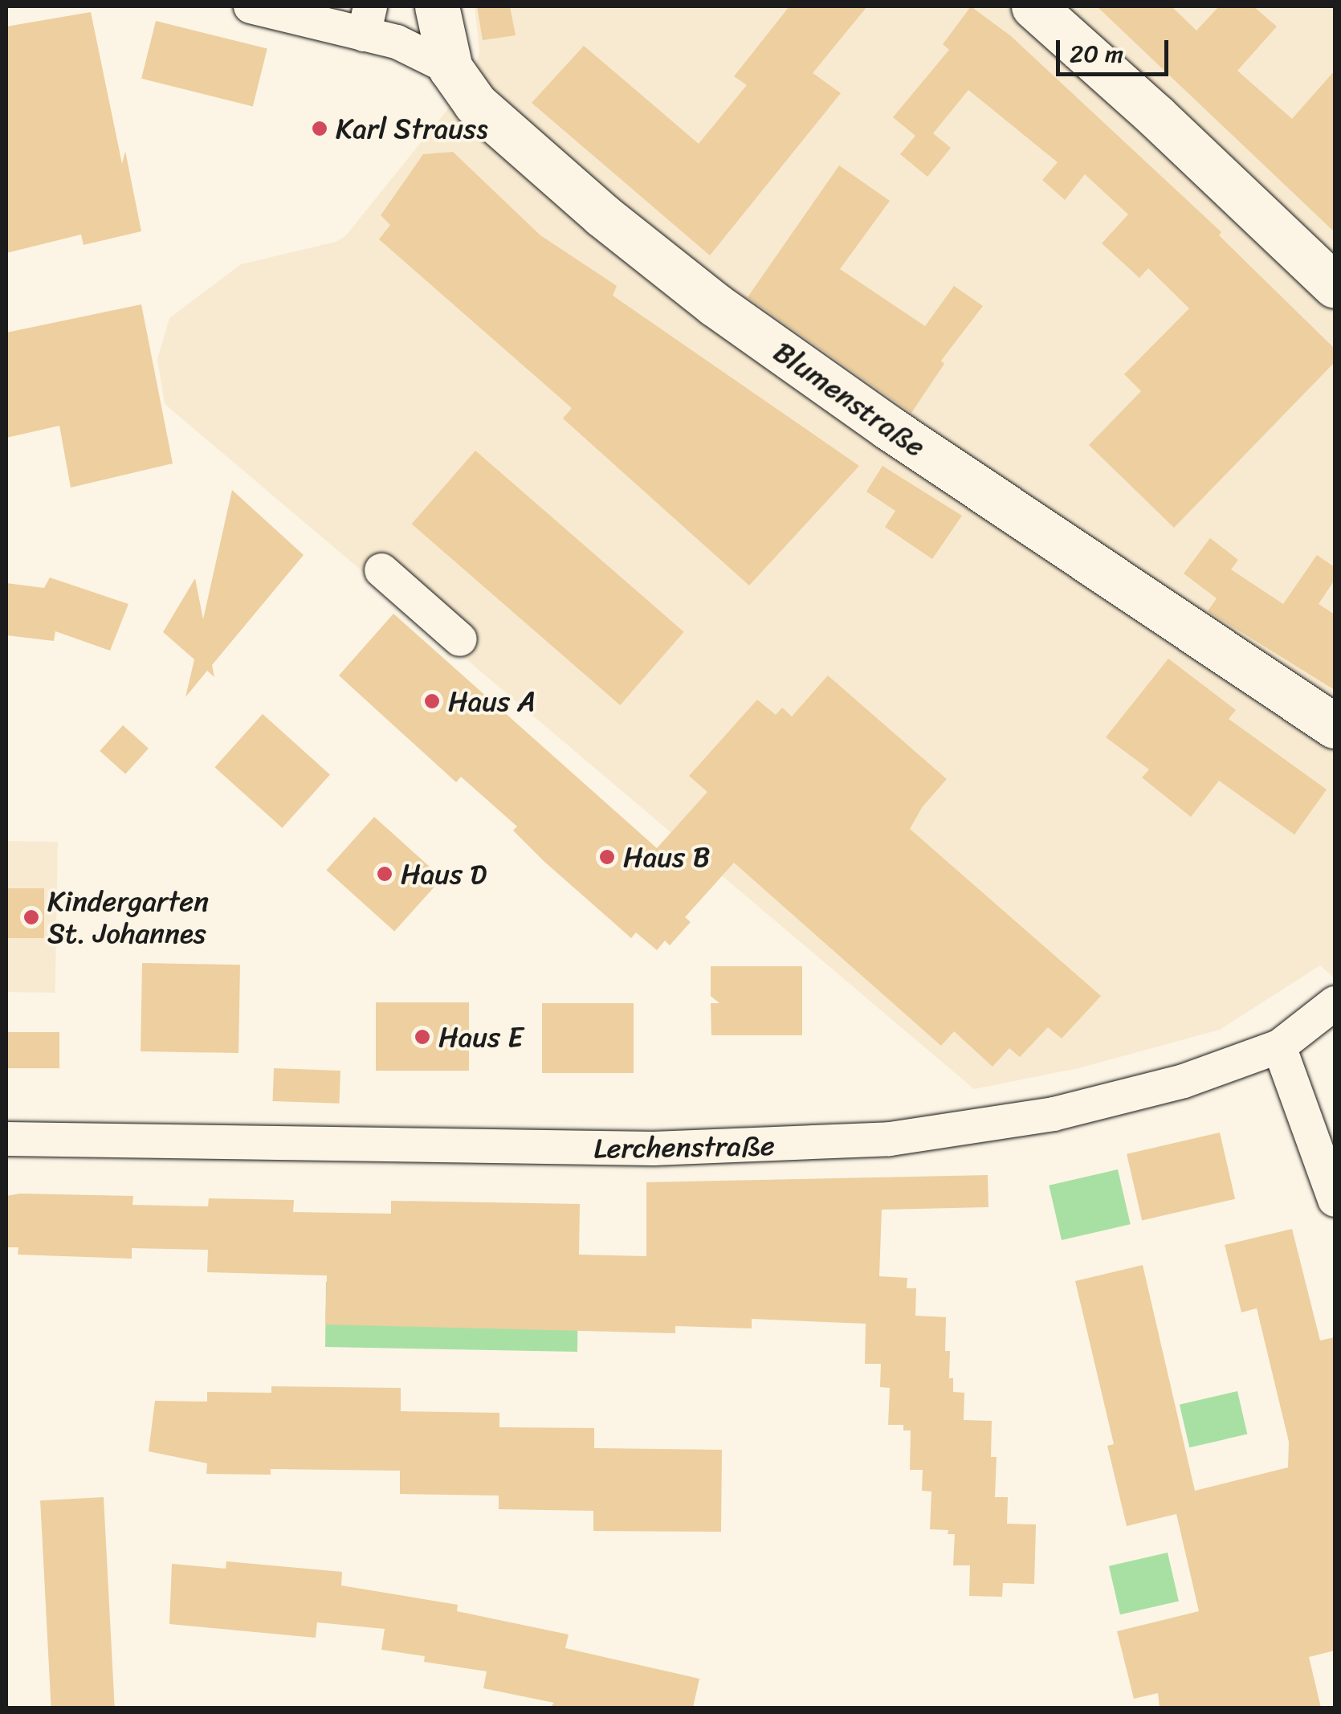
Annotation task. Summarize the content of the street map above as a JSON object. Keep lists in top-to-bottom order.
{
  "streets": {
    "street": ["Blumenstraße", "Lerchenstraße"]
  },
  "places": [
    "Karl Strauss",
    "Haus A",
    "Haus B",
    "Haus D",
    "Kindergarten St. Johannes",
    "Haus E"
  ],
  "scale_bar": "20 m"
}
